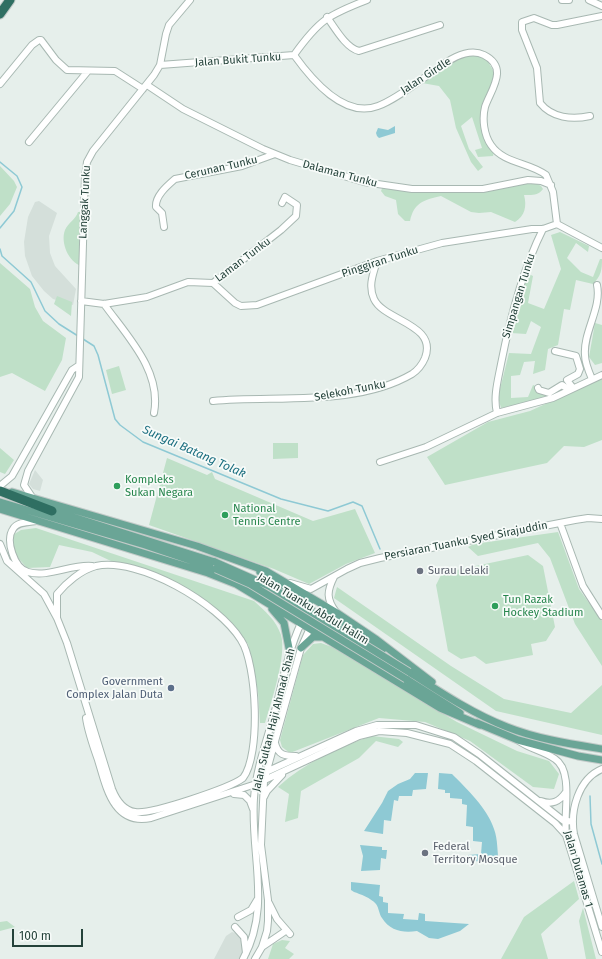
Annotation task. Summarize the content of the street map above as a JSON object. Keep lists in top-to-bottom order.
{
  "streets": {
    "main road": ["Jalan Tuanku Abdul Halim"],
    "street": [
      "Jalan Bukit Tunku",
      "Jalan Girdle",
      "Cerunan Tunku",
      "Dalaman Tunku",
      "Langgak Tunku",
      "Laman Tunku",
      "Pinggiran Tunku",
      "Simpangan Tunku",
      "Selekoh Tunku",
      "Persiaran Tuanku Syed Sirajuddin",
      "Jalan Sultan Haji Ahmad Shah",
      "Jalan Dutamas 1"
    ]
  },
  "crossings": [
    ["Jalan Bukit Tunku", "Jalan Girdle"],
    ["Jalan Bukit Tunku", "Langgak Tunku"],
    ["Jalan Girdle", "Dalaman Tunku"],
    ["Cerunan Tunku", "Dalaman Tunku"],
    ["Dalaman Tunku", "Langgak Tunku"],
    ["Langgak Tunku", "Laman Tunku"],
    ["Langgak Tunku", "Jalan Tuanku Abdul Halim"],
    ["Laman Tunku", "Pinggiran Tunku"],
    ["Pinggiran Tunku", "Simpangan Tunku"],
    ["Pinggiran Tunku", "Selekoh Tunku"],
    ["Persiaran Tuanku Syed Sirajuddin", "Jalan Tuanku Abdul Halim"],
    ["Jalan Tuanku Abdul Halim", "Jalan Sultan Haji Ahmad Shah"],
    ["Jalan Tuanku Abdul Halim", "Jalan Dutamas 1"]
  ],
  "water": ["Sungai Batang Tolak"],
  "places": [
    "Kompleks Sukan Negara",
    "National Tennis Centre",
    "Surau Lelaki",
    "Tun Razak Hockey Stadium",
    "Government Complex Jalan Duta",
    "Federal Territory Mosque"
  ],
  "scale_bar": "100 m"
}
